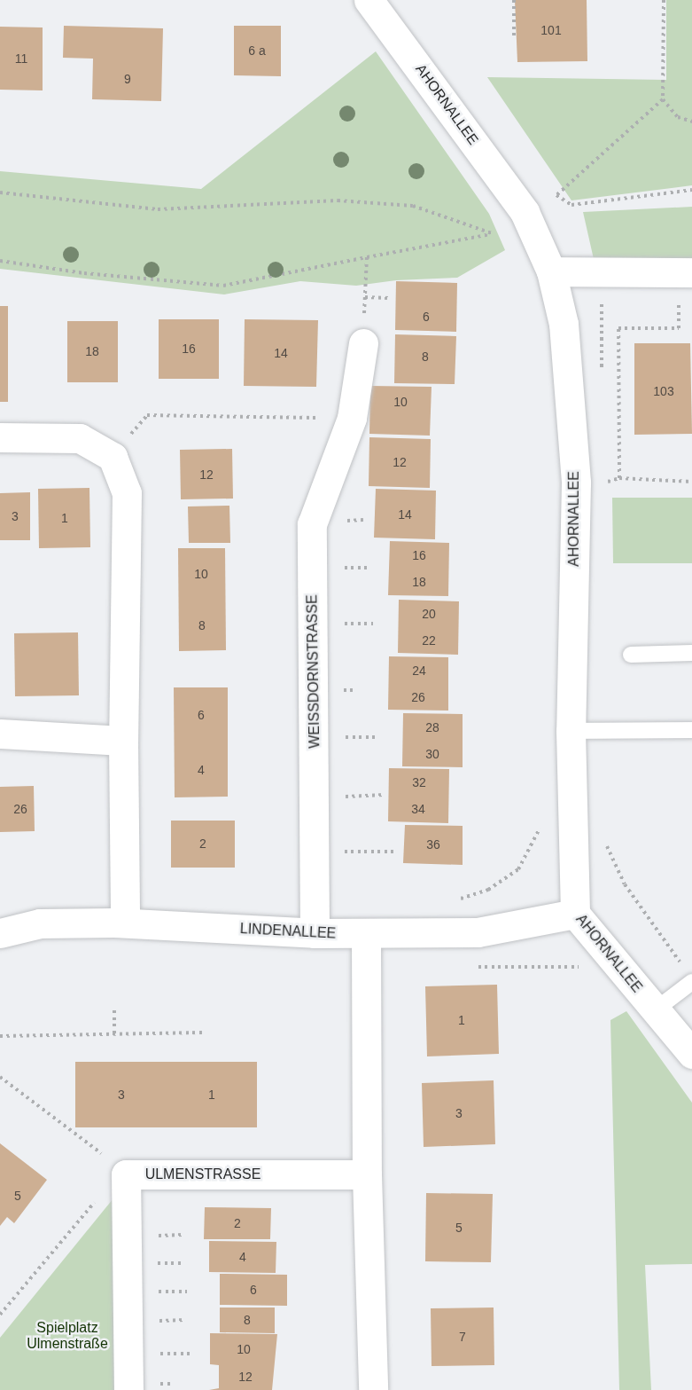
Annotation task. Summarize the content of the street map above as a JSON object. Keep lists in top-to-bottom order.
{
  "streets": {
    "street": [
      "AHORNALLEE",
      "WEISSDORNSTRASSE",
      "LINDENALLEE",
      "ULMENSTRASSE"
    ]
  },
  "crossings": [
    ["AHORNALLEE", "LINDENALLEE"],
    ["WEISSDORNSTRASSE", "LINDENALLEE"]
  ],
  "parks": ["Spielplatz Ulmenstraße"],
  "house_numbers": [
    "101",
    "6 a",
    "11",
    "9",
    "6",
    "16",
    "18",
    "14",
    "8",
    "103",
    "10",
    "12",
    "12",
    "14",
    "3",
    "1",
    "16",
    "10",
    "18",
    "20",
    "8",
    "22",
    "24",
    "26",
    "6",
    "28",
    "30",
    "4",
    "32",
    "26",
    "34",
    "2",
    "36",
    "1",
    "3",
    "1",
    "3",
    "5",
    "2",
    "5",
    "4",
    "6",
    "8",
    "7",
    "10",
    "12"
  ]
}
